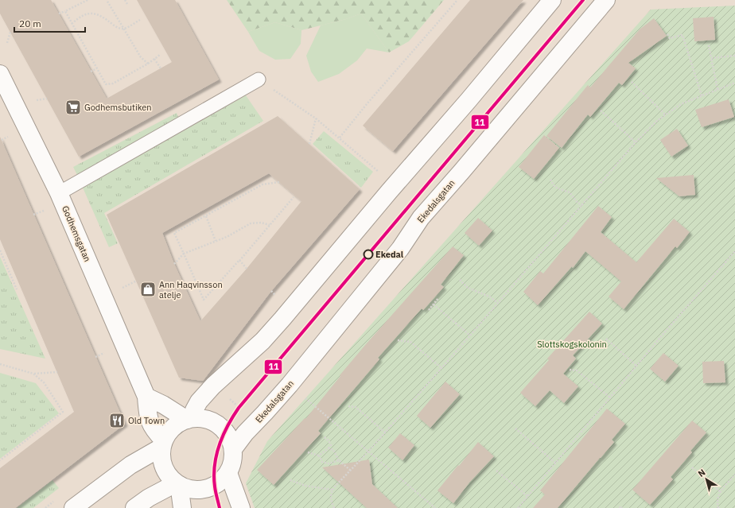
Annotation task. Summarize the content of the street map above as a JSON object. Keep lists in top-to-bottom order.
{
  "streets": {
    "street": ["Ekedalsgatan", "Godhemsgatan"]
  },
  "crossings": [
    ["Ekedalsgatan", "Godhemsgatan"]
  ],
  "parks": ["Slottskogskolonin"],
  "places": {
    "supermarket": ["Godhemsbutiken"],
    "other": ["Ekedal"],
    "shop": ["Ann Haqvinsson atelje"],
    "restaurant": ["Old Town"]
  },
  "lines": ["transit line 11"],
  "scale_bar": "20 m",
  "north": "top left"
}
